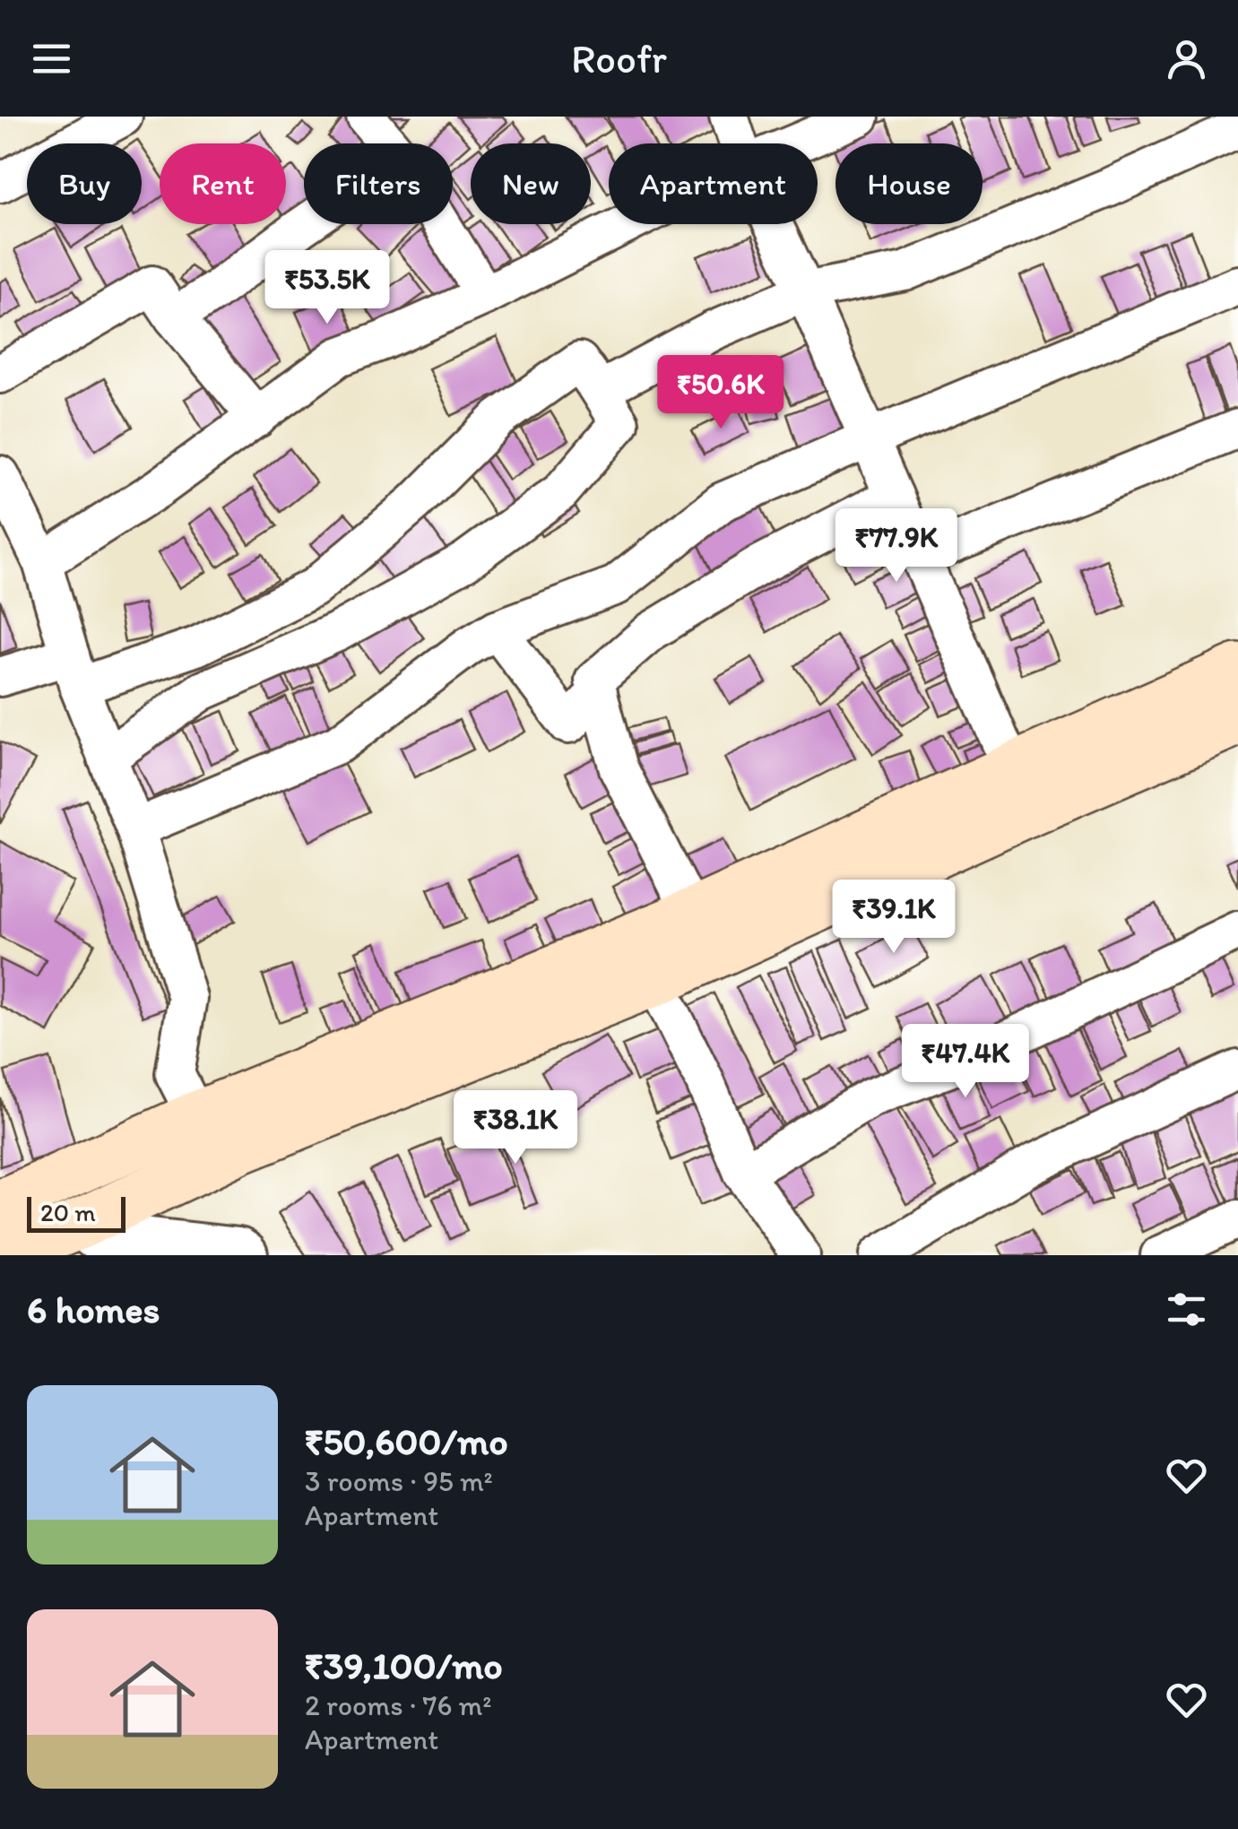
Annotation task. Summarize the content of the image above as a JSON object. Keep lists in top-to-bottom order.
{
  "scale_bar": "20 m",
  "page": {
    "header": "Roofr",
    "chip": [
      "Buy",
      "Rent",
      "Filters",
      "New",
      "Apartment",
      "House"
    ],
    "price": [
      "₹53.5K",
      "₹50.6K",
      "₹77.9K",
      "₹39.1K",
      "₹47.4K",
      "₹38.1K"
    ],
    "scale": "20 m",
    "heading": "6 homes",
    "list": [
      {
        "name": "₹50,600/mo",
        "note": "3 rooms · 95 m² · Apartment"
      },
      {
        "name": "₹39,100/mo",
        "note": "2 rooms · 76 m² · Apartment"
      }
    ]
  }
}
